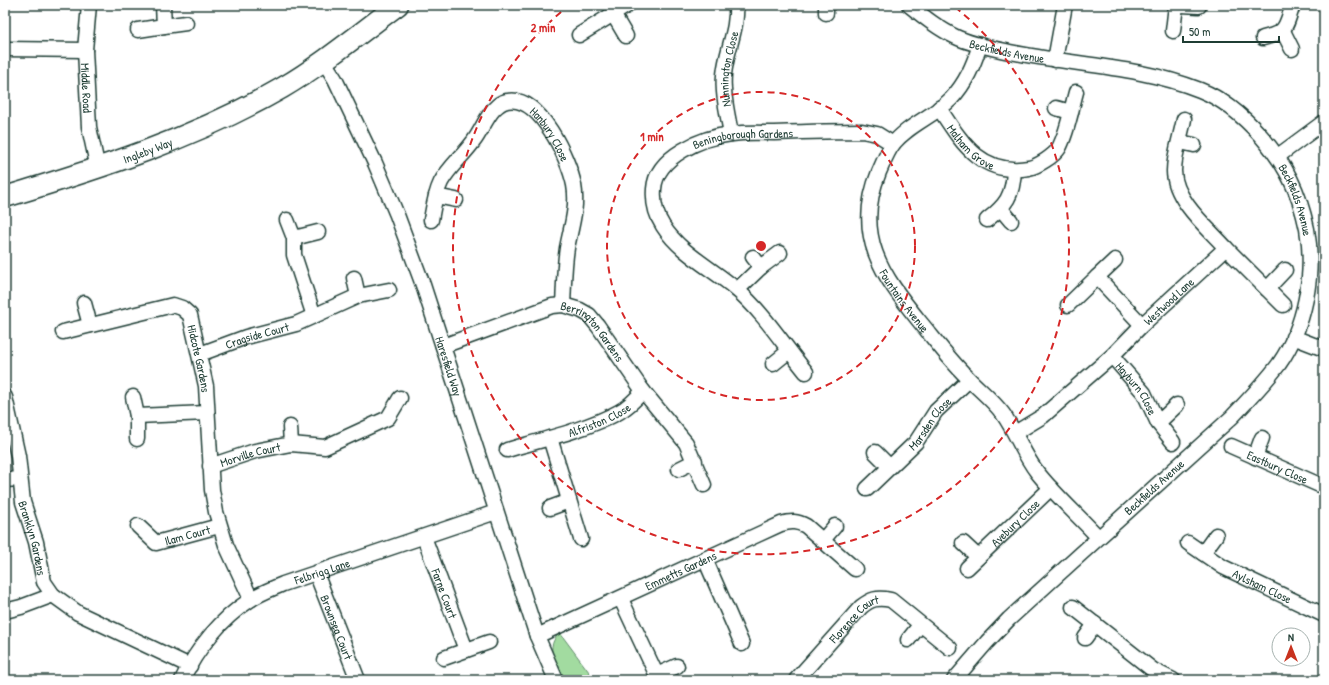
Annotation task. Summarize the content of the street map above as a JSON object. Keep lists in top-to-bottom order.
{
  "streets": {
    "street": [
      "Beckfields Avenue",
      "Nunnington Close",
      "Middle Road",
      "Hanbury Close",
      "Beningborough Gardens",
      "Malham Grove",
      "Ingleby Way",
      "Fountains Avenue",
      "Westwood Lane",
      "Berrington Gardens",
      "Cragside Court",
      "Hidcote Gardens",
      "Haresfield Way",
      "Hayburn Close",
      "Alfriston Close",
      "Marsden Close",
      "Morville Court",
      "Eastbury Close",
      "Avebury Close",
      "Ilam Court",
      "Branklyn Gardens",
      "Emmetts Gardens",
      "Felbrigg Lane",
      "Aylsham Close",
      "Farne Court",
      "Florence Court",
      "Brownsea Court"
    ]
  },
  "crossings": [
    ["Beckfields Avenue", "Fountains Avenue"],
    ["Nunnington Close", "Beningborough Gardens"],
    ["Middle Road", "Ingleby Way"],
    ["Hanbury Close", "Berrington Gardens"],
    ["Beningborough Gardens", "Fountains Avenue"],
    ["Malham Grove", "Fountains Avenue"],
    ["Ingleby Way", "Haresfield Way"],
    ["Fountains Avenue", "Westwood Lane"],
    ["Fountains Avenue", "Marsden Close"],
    ["Fountains Avenue", "Avebury Close"],
    ["Westwood Lane", "Hayburn Close"],
    ["Berrington Gardens", "Haresfield Way"],
    ["Berrington Gardens", "Alfriston Close"],
    ["Cragside Court", "Hidcote Gardens"],
    ["Hidcote Gardens", "Morville Court"],
    ["Hidcote Gardens", "Ilam Court"],
    ["Hidcote Gardens", "Felbrigg Lane"],
    ["Haresfield Way", "Emmetts Gardens"],
    ["Haresfield Way", "Felbrigg Lane"],
    ["Branklyn Gardens", "Felbrigg Lane"],
    ["Felbrigg Lane", "Farne Court"],
    ["Felbrigg Lane", "Brownsea Court"]
  ],
  "scale_bar": "50 m",
  "north": "top",
  "rings": ["2 min", "1 min"]
}
